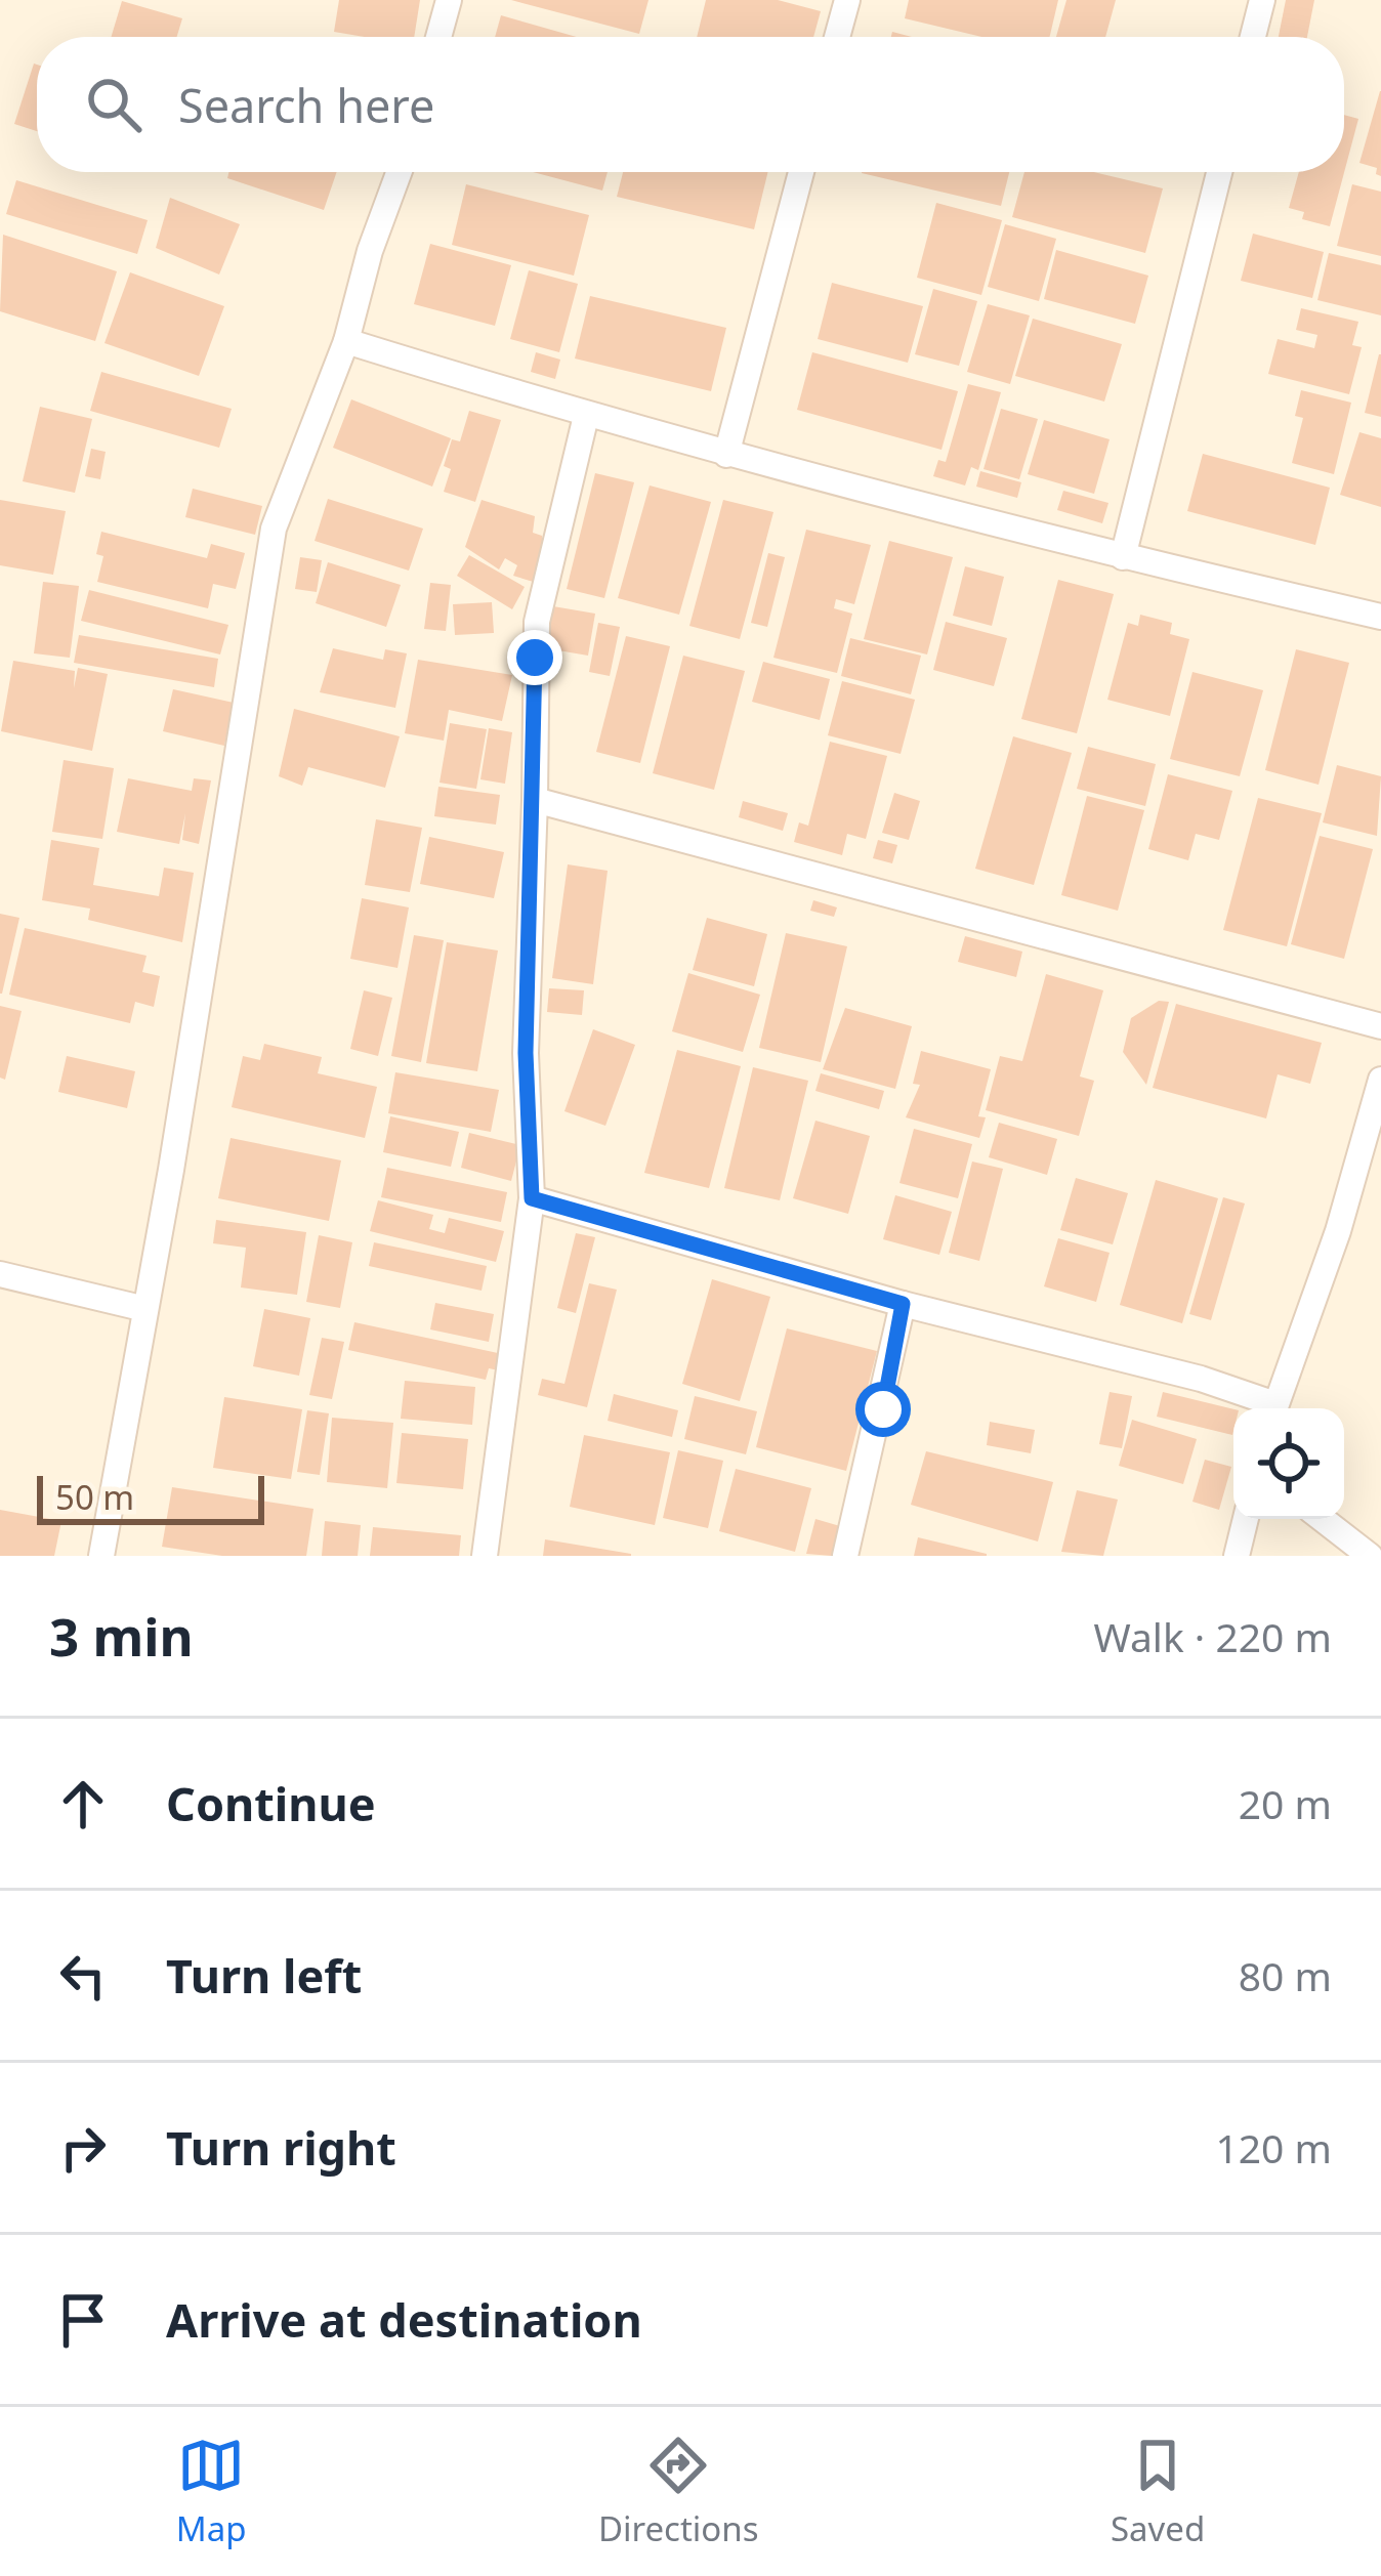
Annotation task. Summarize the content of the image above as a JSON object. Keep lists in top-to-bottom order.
{
  "scale_bar": "50 m",
  "page": {
    "search": "Search here",
    "scale": "50 m",
    "heading": ["3 min", "Walk · 220 m"],
    "list": [
      ["Continue", "20 m"],
      ["Turn left", "80 m"],
      ["Turn right", "120 m"],
      "Arrive at destination"
    ],
    "nav": ["Map", "Directions", "Saved"]
  }
}
